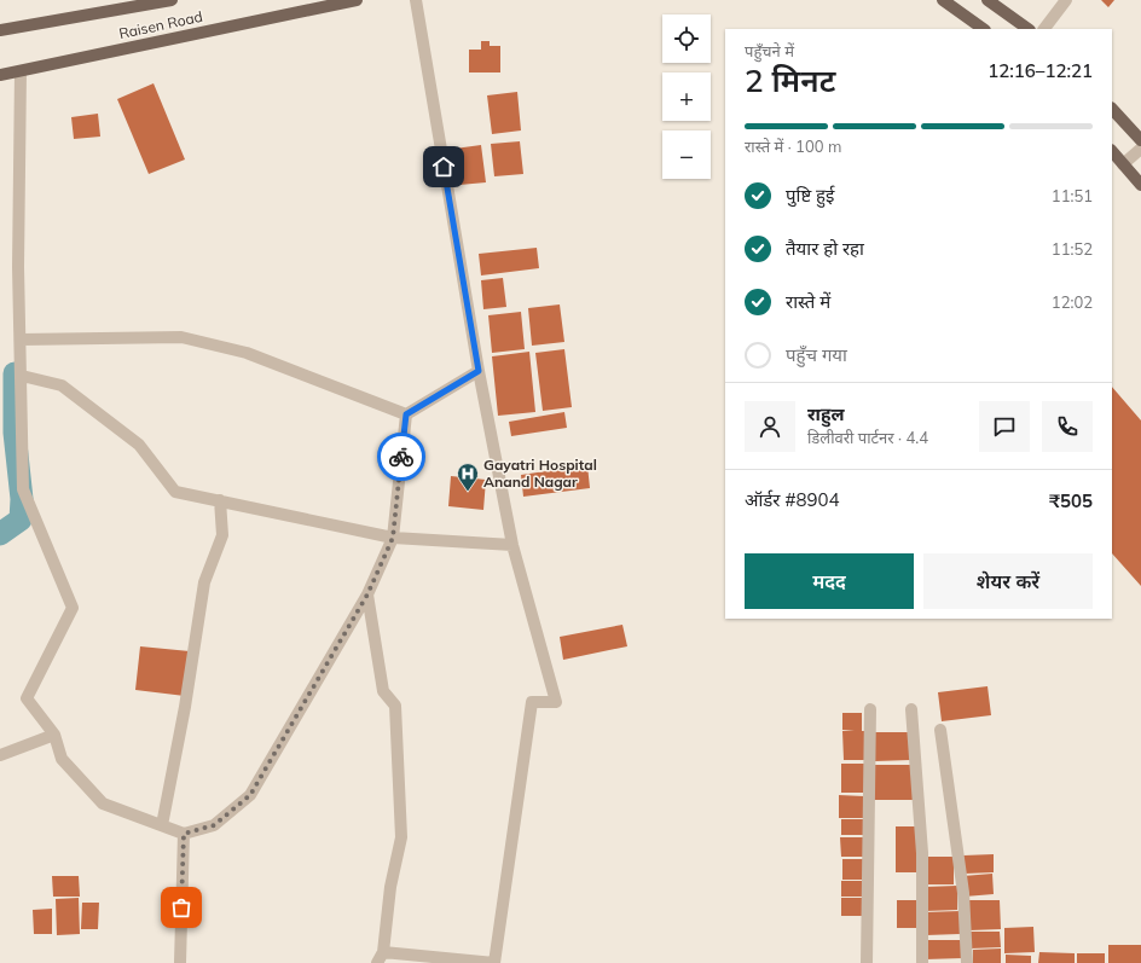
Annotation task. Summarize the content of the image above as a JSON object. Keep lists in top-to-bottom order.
{
  "streets": {
    "main road": ["Raisen Road"]
  },
  "places": {
    "hospital": ["Gayatri Hospital Anand Nagar"]
  },
  "page": {
    "map_buttons": ["+", "−"],
    "heading": ["2 मिनट", "पहुँचने में", "12:16–12:21"],
    "panel": [
      "राहुल",
      "डिलीवरी पार्टनर · 4.4",
      "ऑर्डर #8904",
      "₹505"
    ],
    "bar": "रास्ते में · 100 m",
    "list": [
      ["पुष्टि हुई", "11:51"],
      ["तैयार हो रहा", "11:52"],
      ["रास्ते में", "12:02"],
      "पहुँच गया"
    ],
    "buttons": ["मदद", "शेयर करें"]
  }
}
